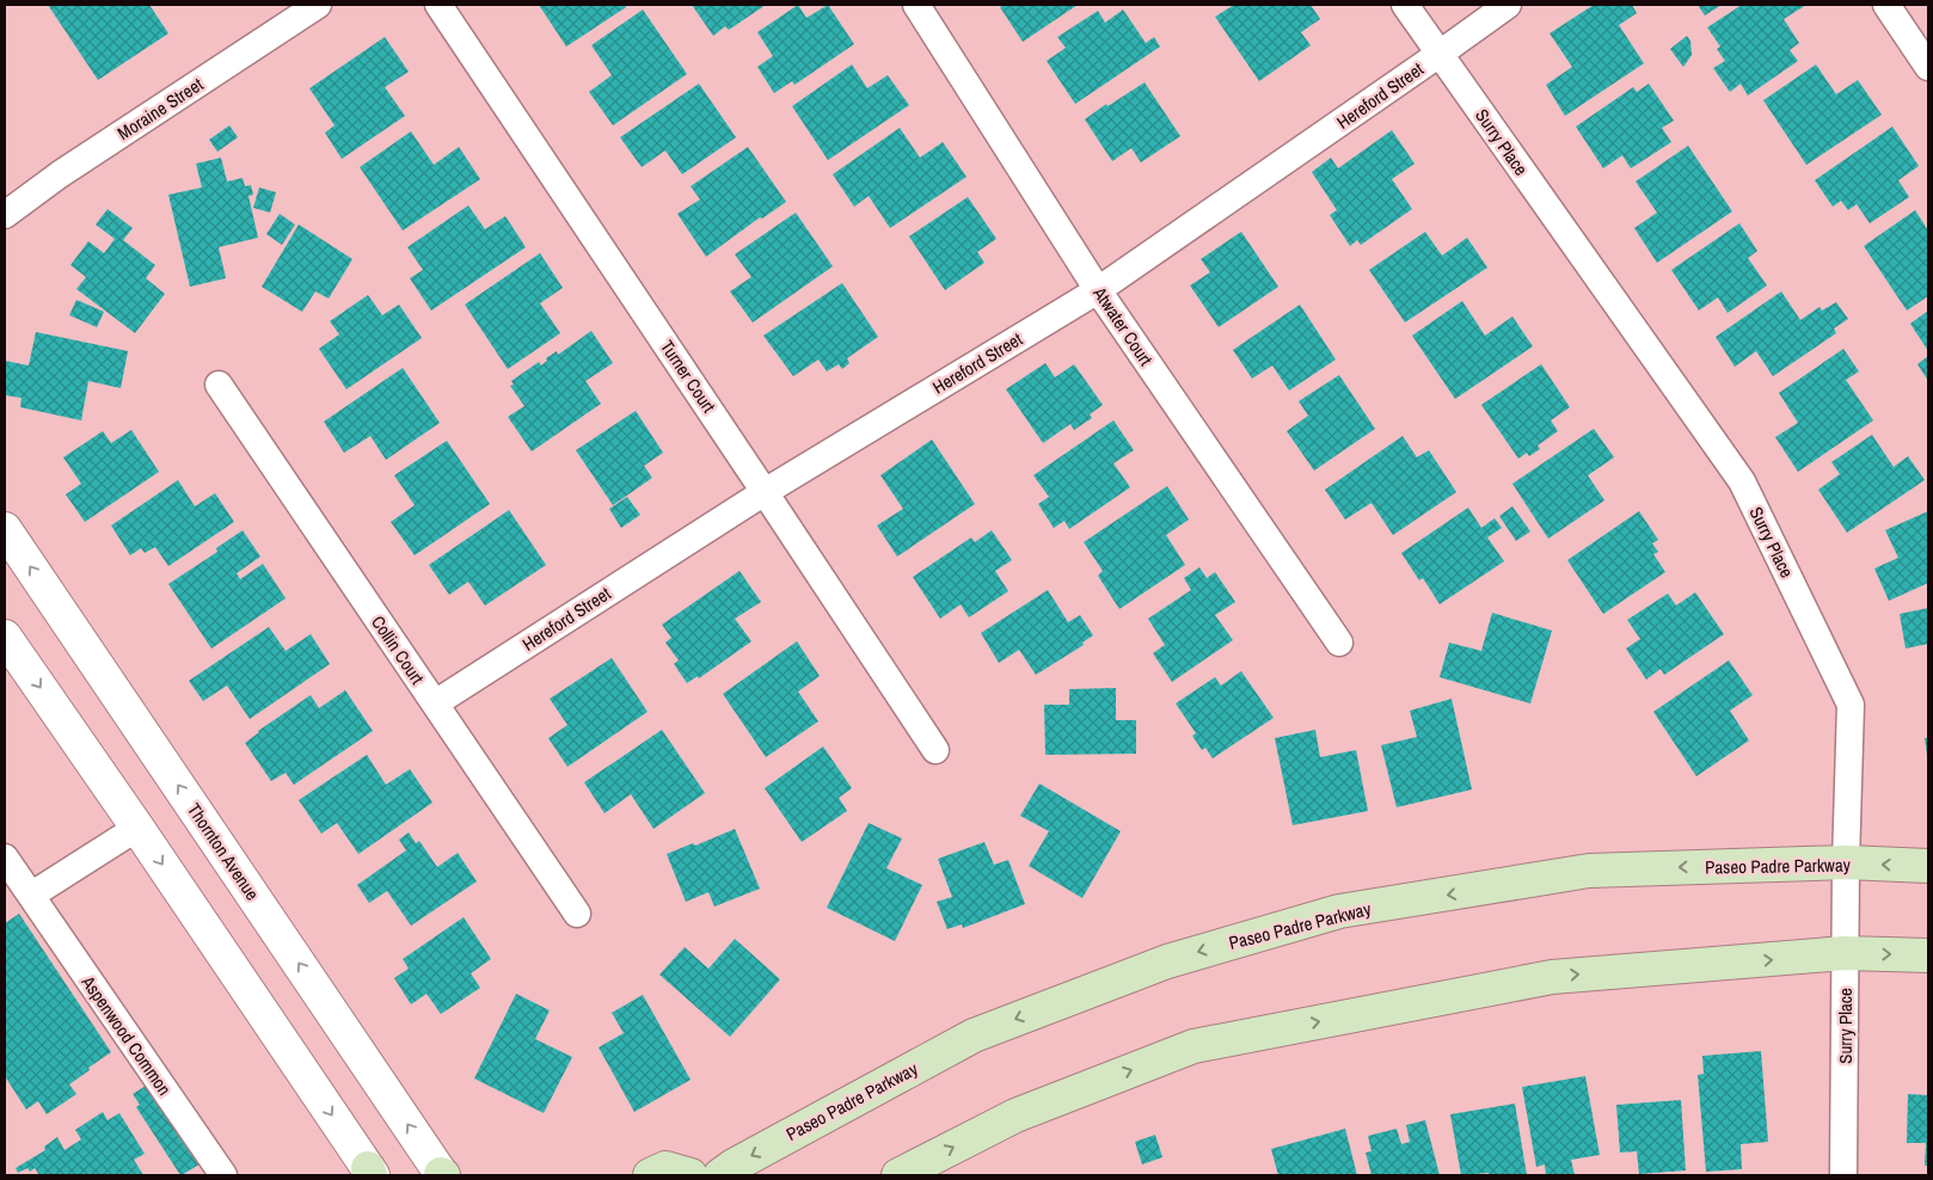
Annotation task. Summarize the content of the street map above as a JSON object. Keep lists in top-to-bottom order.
{
  "streets": {
    "main road": ["Paseo Padre Parkway"],
    "street": [
      "Hereford Street",
      "Moraine Street",
      "Surry Place",
      "Atwater Court",
      "Turner Court",
      "Collin Court",
      "Thornton Avenue",
      "Aspenwood Common"
    ]
  },
  "crossings": [
    ["Hereford Street", "Surry Place"],
    ["Hereford Street", "Atwater Court"],
    ["Hereford Street", "Turner Court"],
    ["Hereford Street", "Collin Court"],
    ["Surry Place", "Paseo Padre Parkway"]
  ]
}
